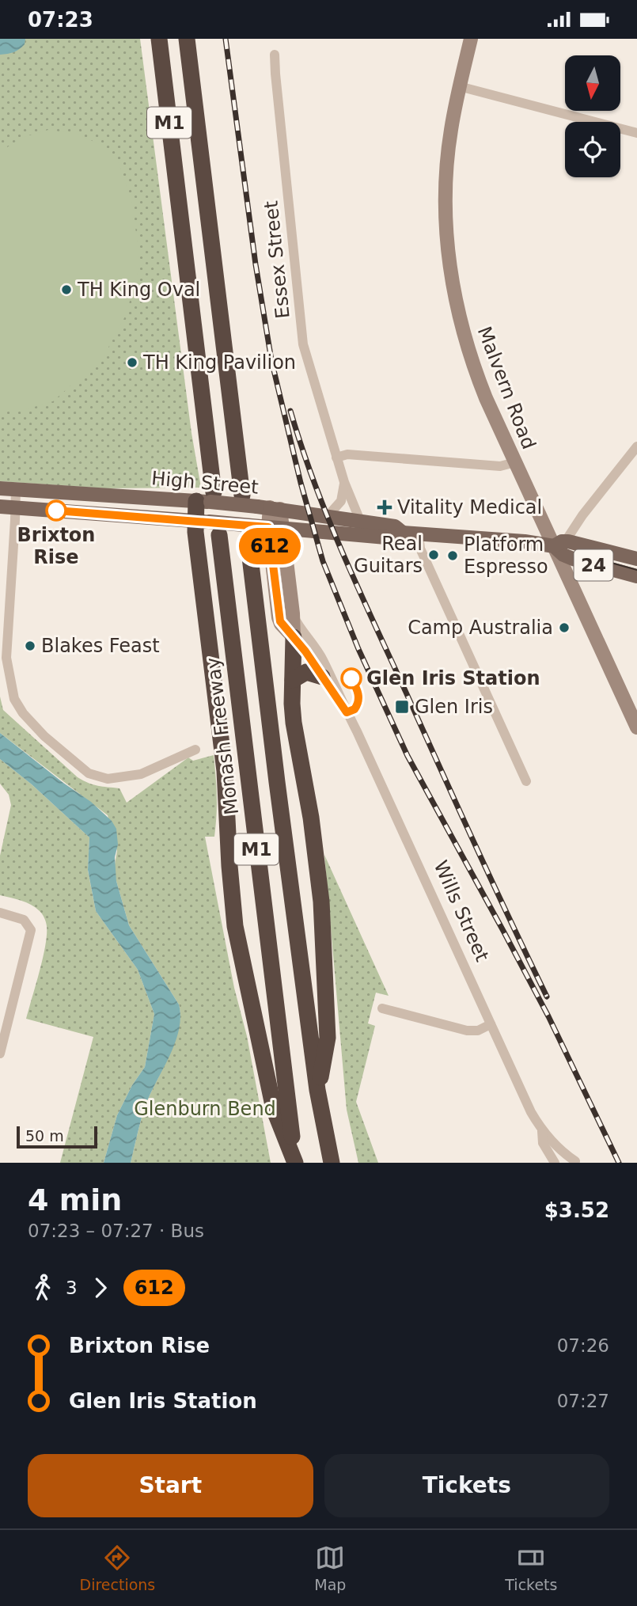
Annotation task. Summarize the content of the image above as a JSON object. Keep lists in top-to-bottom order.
{
  "streets": {
    "highway": ["M1", "Monash Freeway"],
    "main road": [
      "Malvern Road",
      "High Street",
      "24",
      "Wills Street"
    ],
    "street": ["Essex Street"]
  },
  "crossings": [
    ["M1", "High Street"],
    ["M1", "Wills Street"],
    ["Essex Street", "High Street"],
    ["Malvern Road", "High Street"],
    ["High Street", "Wills Street"]
  ],
  "parks": ["Glenburn Bend"],
  "places": {
    "other": [
      "TH King Oval",
      "TH King Pavilion",
      "Brixton Rise",
      "Real Guitars",
      "Platform Espresso",
      "Camp Australia",
      "Blakes Feast",
      "Glen Iris Station"
    ],
    "health": ["Vitality Medical"],
    "transit": ["Glen Iris"]
  },
  "lines": ["bus line 612"],
  "scale_bar": "50 m",
  "north": "bottom",
  "page": {
    "status": "07:23",
    "on_map": "612",
    "scale": "50 m",
    "heading": ["4 min", "07:23 – 07:27 · Bus", "$3.52"],
    "legs": ["3", "612"],
    "list": [
      {
        "name": "Brixton Rise",
        "value": "07:26"
      },
      {
        "name": "Glen Iris Station",
        "value": "07:27"
      }
    ],
    "buttons": ["Start", "Tickets"],
    "tabs": ["Directions", "Map", "Tickets"]
  }
}
